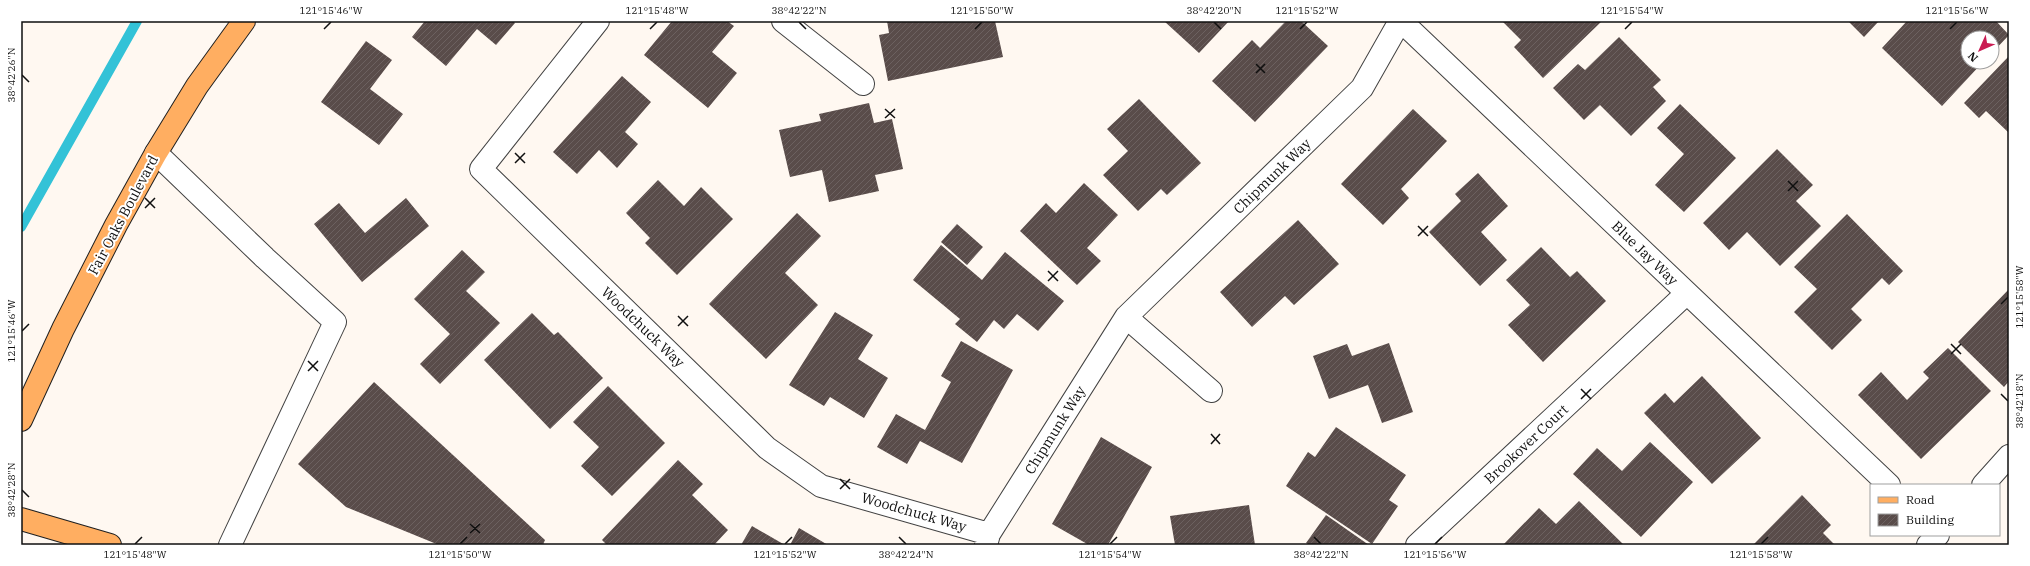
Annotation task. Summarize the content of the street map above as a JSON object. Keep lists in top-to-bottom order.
{
  "streets": {
    "main road": ["Fair Oaks Boulevard"],
    "street": [
      "Chipmunk Way",
      "Blue Jay Way",
      "Woodchuck Way",
      "Brookover Court"
    ]
  },
  "crossings": [
    ["Chipmunk Way", "Blue Jay Way"],
    ["Chipmunk Way", "Woodchuck Way"],
    ["Blue Jay Way", "Brookover Court"]
  ],
  "legend": ["Road", "Building"],
  "north": "bottom left",
  "coordinates": [
    "121°15'46\"W",
    "121°15'48\"W",
    "38°42'22\"N",
    "121°15'50\"W",
    "38°42'20\"N",
    "121°15'52\"W",
    "121°15'54\"W",
    "121°15'56\"W",
    "38°42'26\"N",
    "121°15'58\"W",
    "38°42'18\"N",
    "38°42'28\"N",
    "38°42'24\"N"
  ]
}
